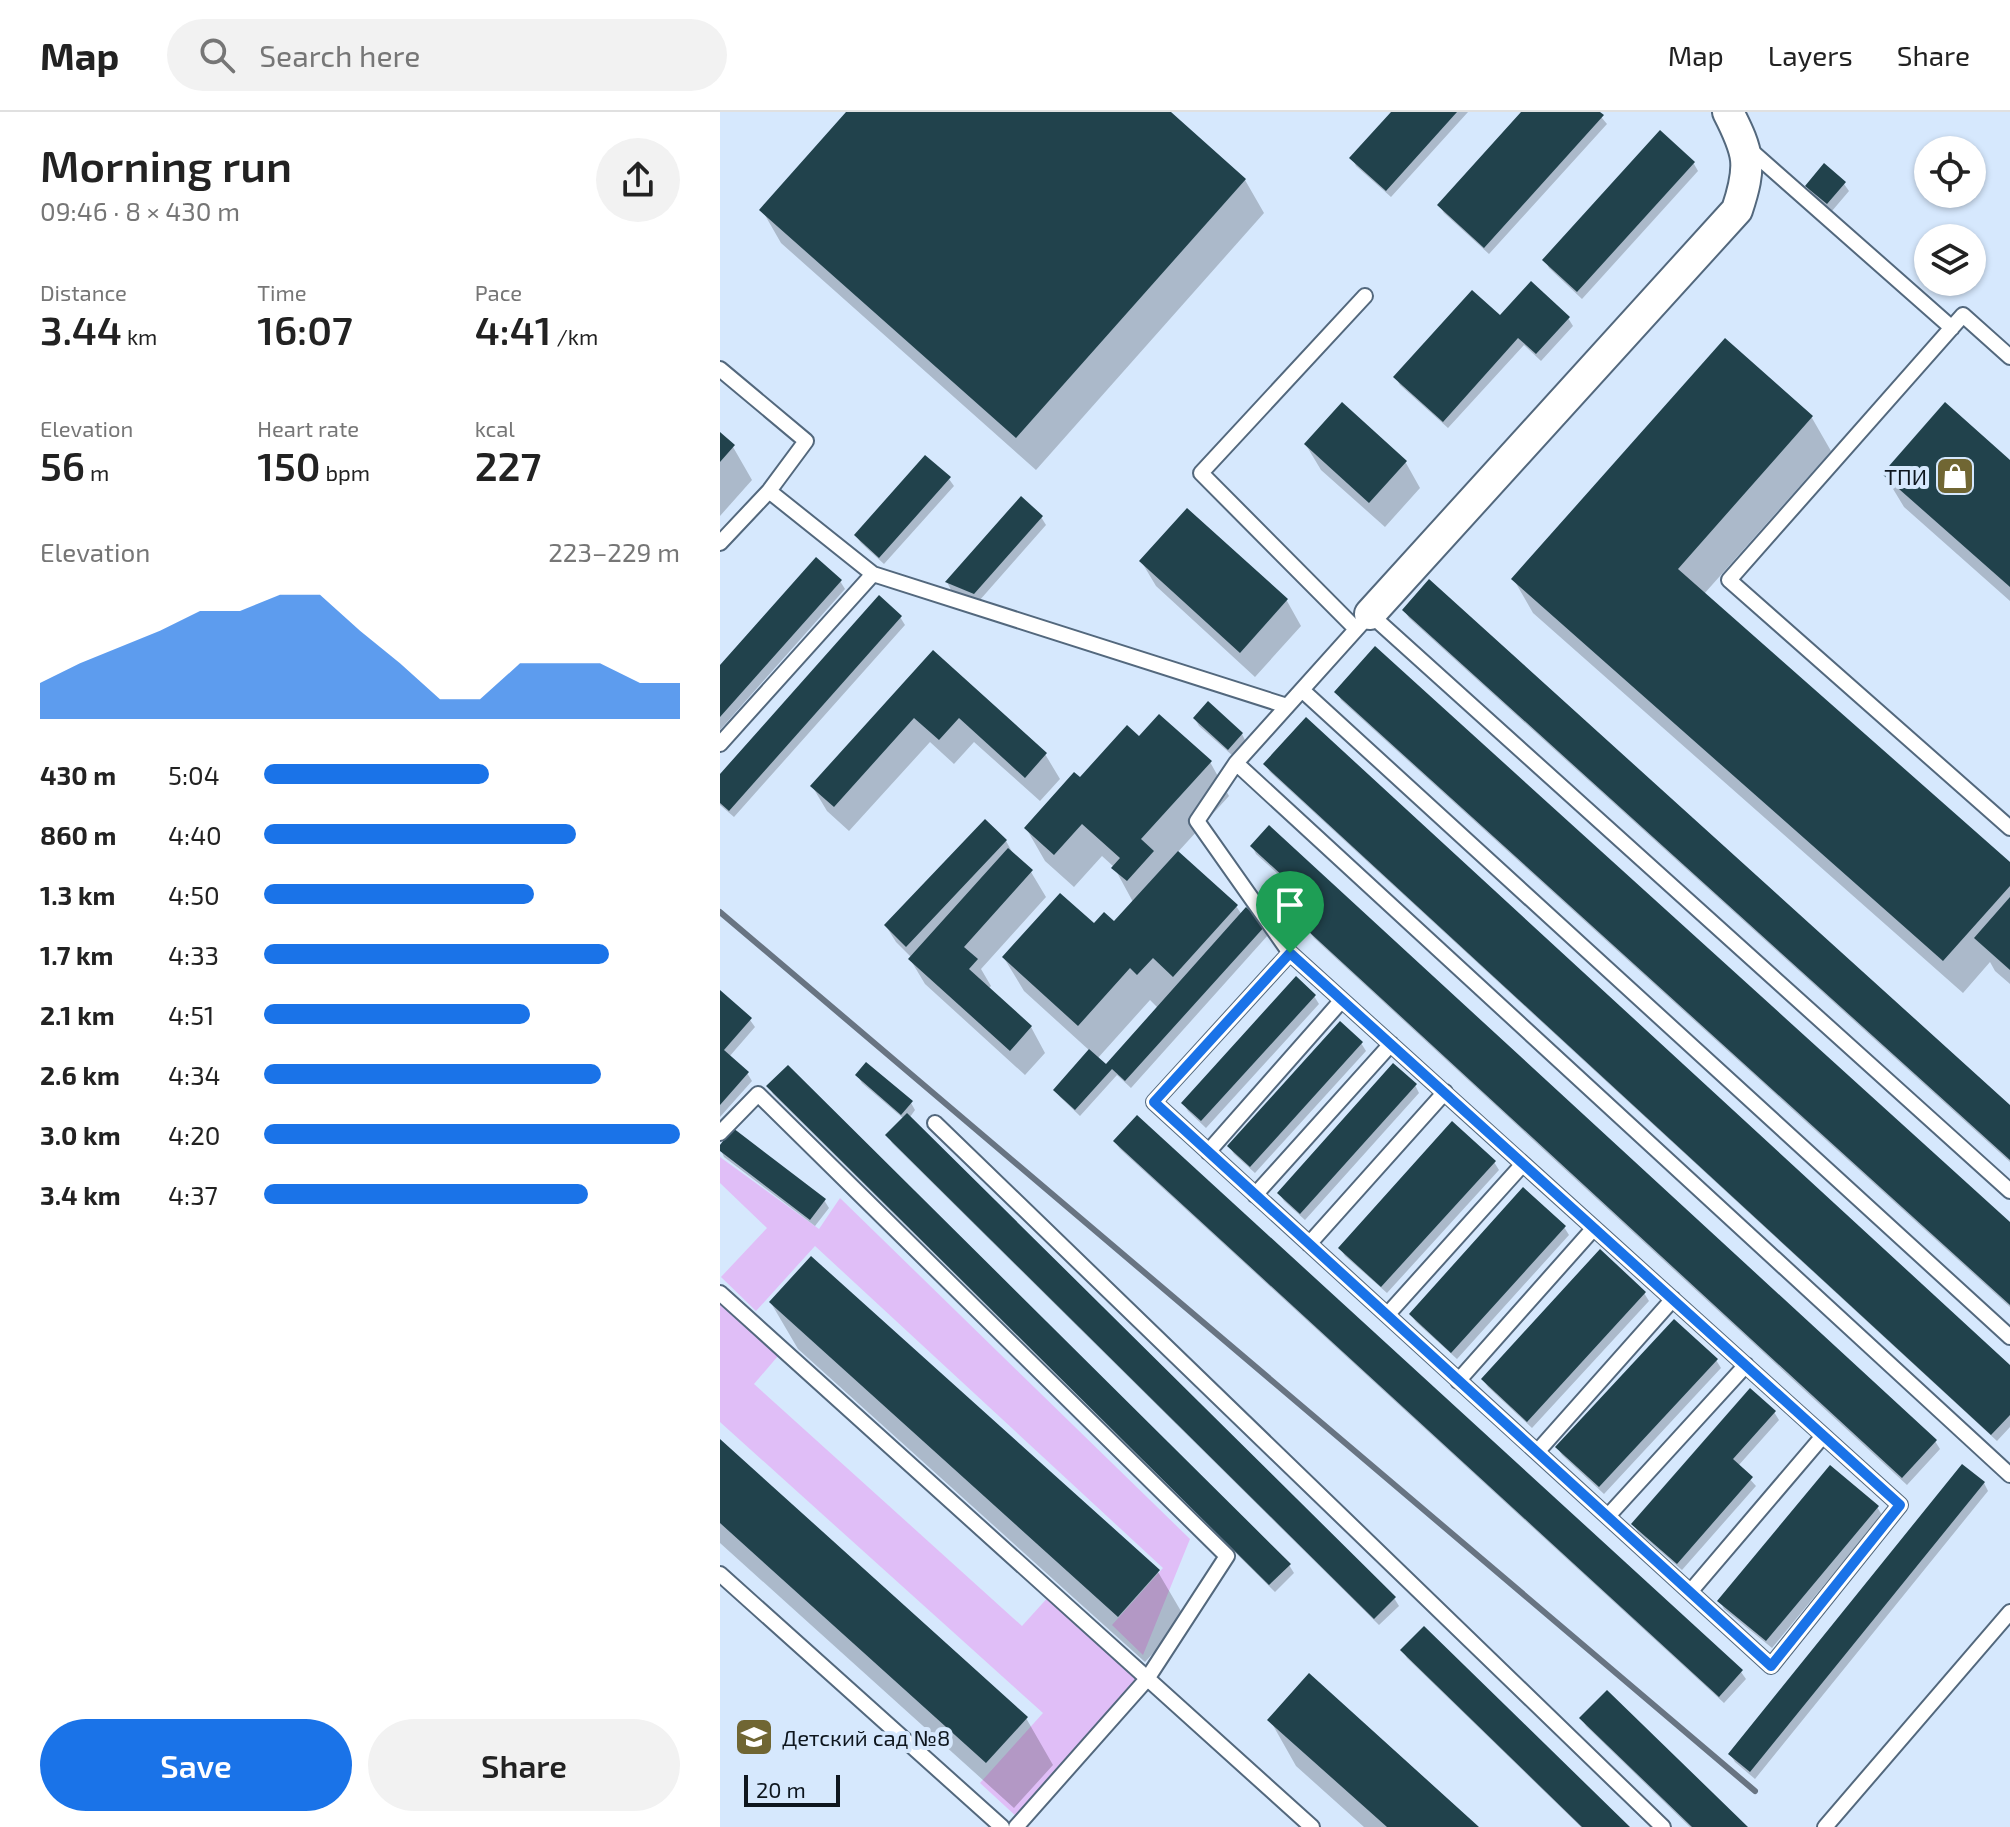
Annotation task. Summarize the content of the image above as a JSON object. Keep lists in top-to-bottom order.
{
  "places": {
    "shop": ["ТПИ"],
    "school or university": ["Детский сад №8"]
  },
  "scale_bar": "20 m",
  "page": {
    "header": "Map",
    "search": "Search here",
    "nav": ["Map", "Layers", "Share"],
    "heading": ["Morning run", "09:46 · 8 × 430 m"],
    "stats": [
      ["Distance", "3.44 km"],
      ["Time", "16:07"],
      ["Pace", "4:41 /km"],
      ["Elevation", "56 m"],
      ["Heart rate", "150 bpm"],
      ["kcal", "227"]
    ],
    "chart": ["Elevation", "223–229 m"],
    "list": [
      {
        "name": "430 m",
        "note": "5:04"
      },
      {
        "name": "860 m",
        "note": "4:40"
      },
      {
        "name": "1.3 km",
        "note": "4:50"
      },
      {
        "name": "1.7 km",
        "note": "4:33"
      },
      {
        "name": "2.1 km",
        "note": "4:51"
      },
      {
        "name": "2.6 km",
        "note": "4:34"
      },
      {
        "name": "3.0 km",
        "note": "4:20"
      },
      {
        "name": "3.4 km",
        "note": "4:37"
      }
    ],
    "buttons": ["Save", "Share"],
    "scale": "20 m"
  }
}
